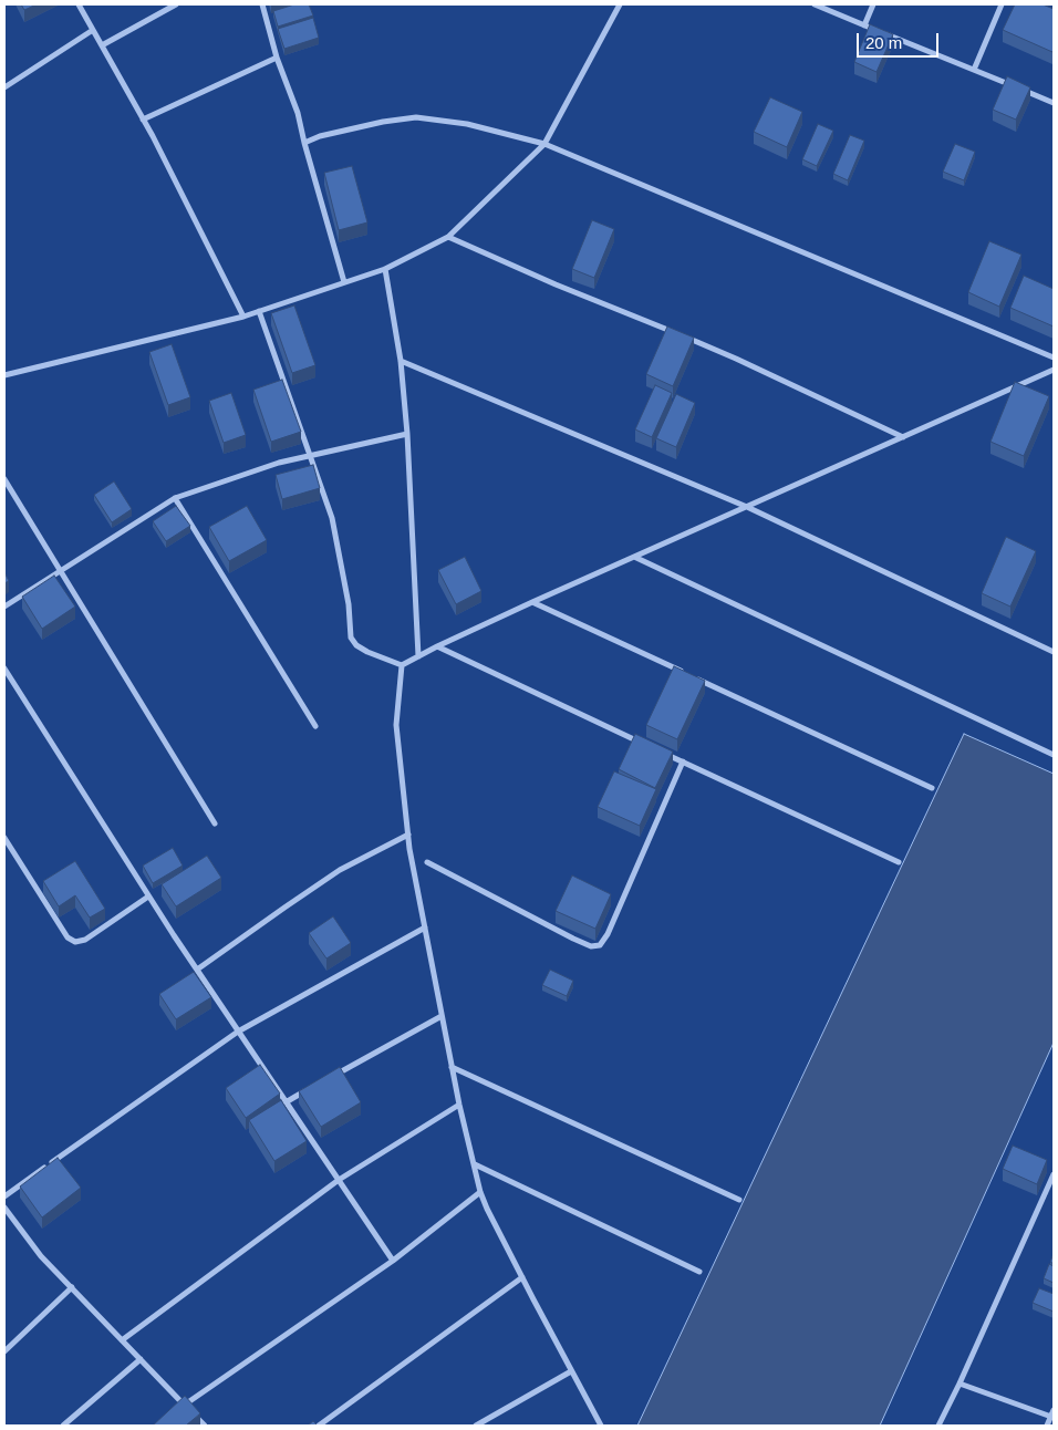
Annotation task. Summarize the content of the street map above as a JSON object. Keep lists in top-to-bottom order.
{
  "scale_bar": "20 m"
}
